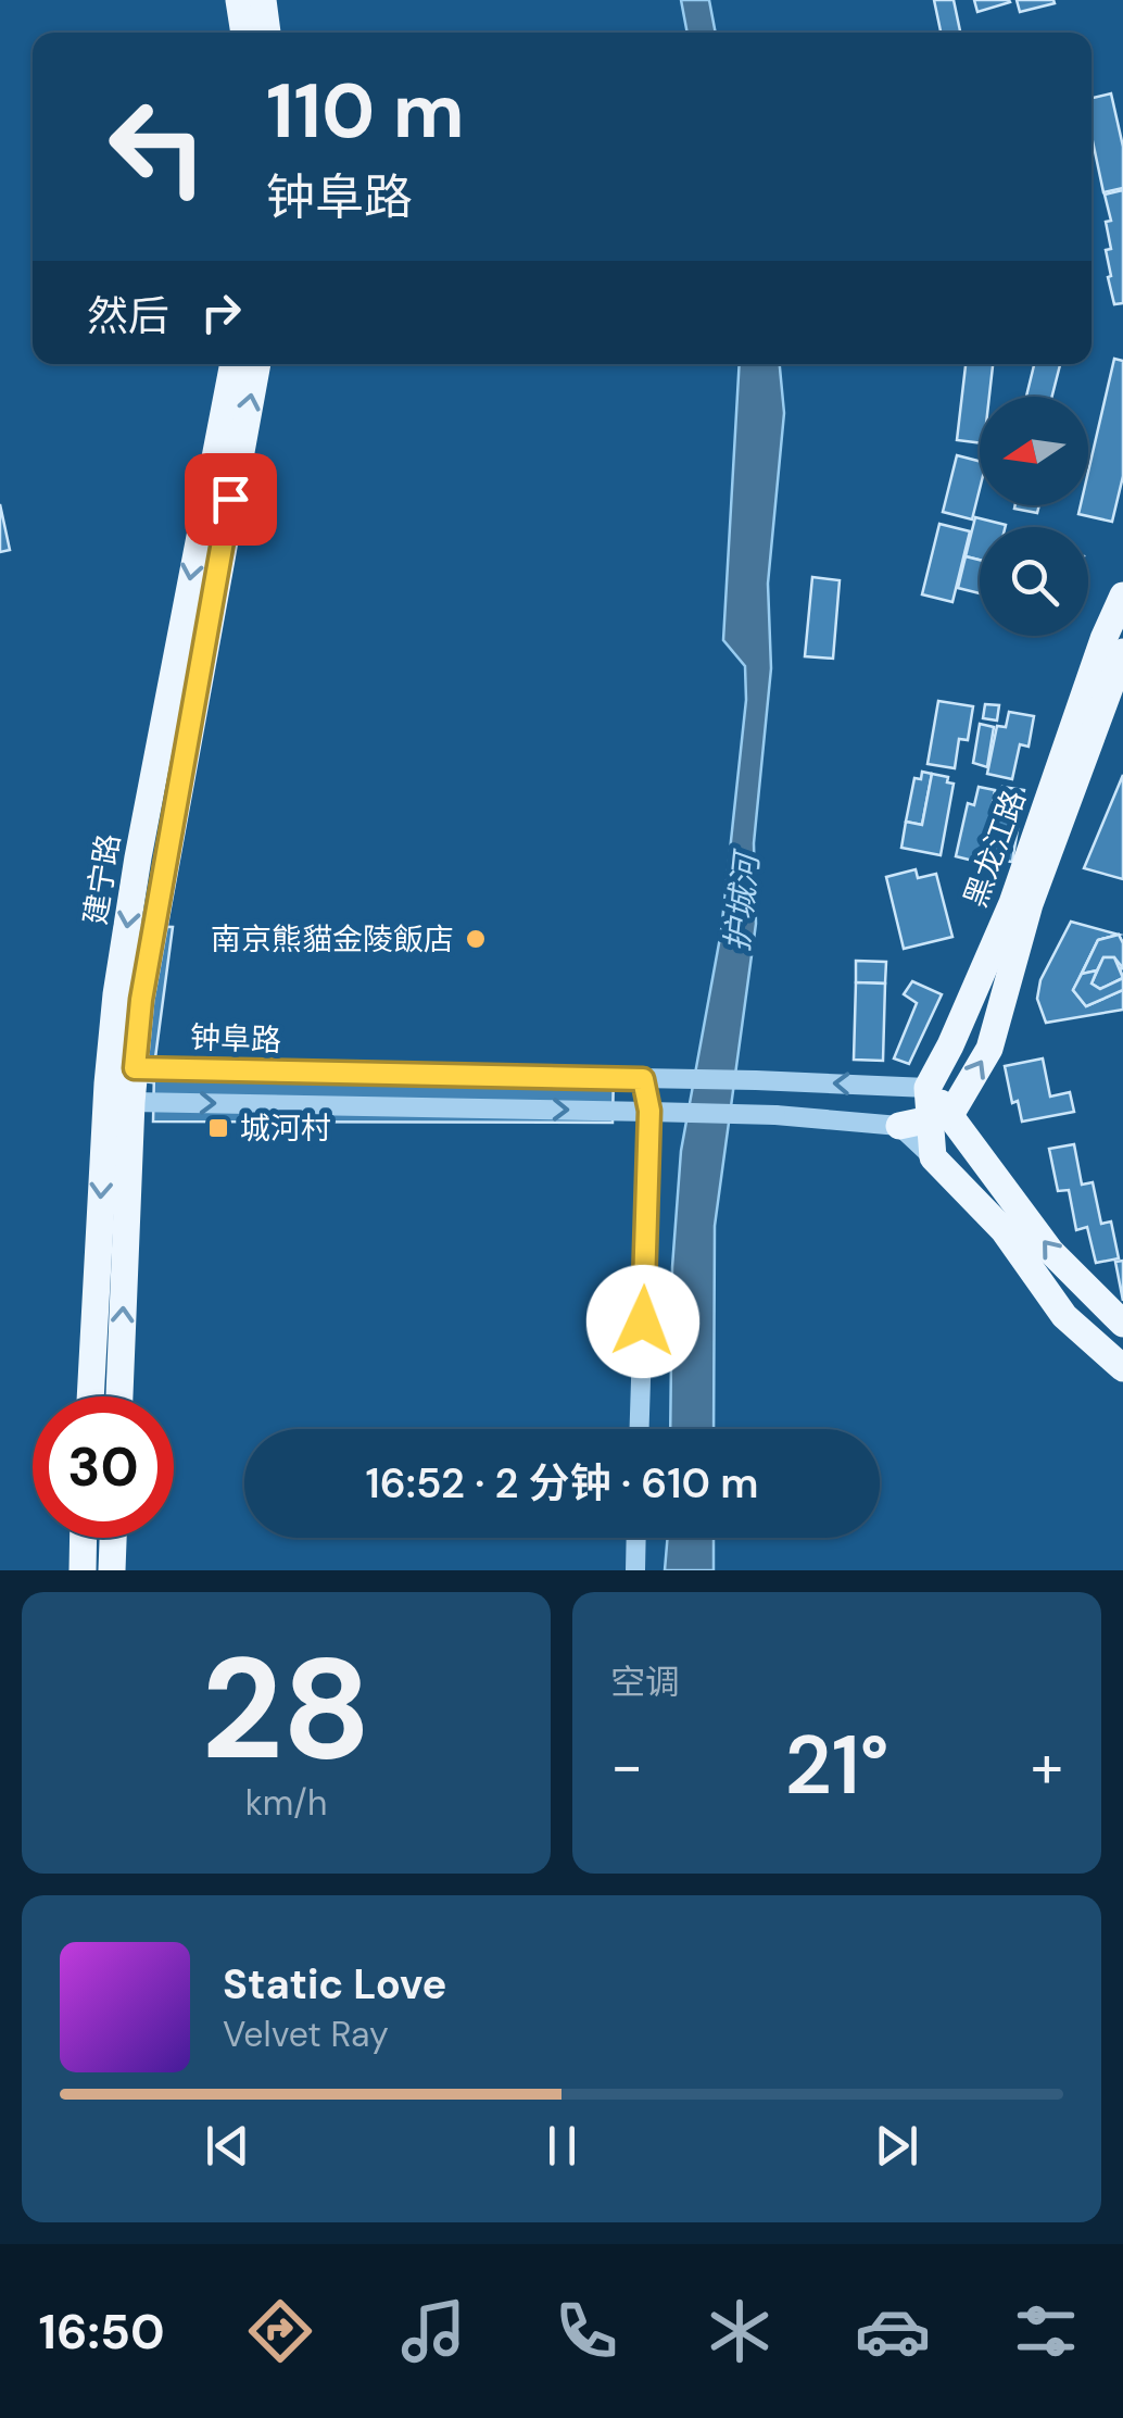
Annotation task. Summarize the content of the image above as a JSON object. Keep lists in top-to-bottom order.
{
  "streets": {
    "main road": ["黑龙江路", "建宁路"],
    "street": ["钟阜路"]
  },
  "crossings": [
    ["黑龙江路", "钟阜路"],
    ["建宁路", "钟阜路"]
  ],
  "water": ["护城河"],
  "places": {
    "other": ["南京熊貓金陵飯店"],
    "transit": ["城河村"]
  },
  "north": "left",
  "page": {
    "turn": ["110 m", "钟阜路"],
    "then": "然后",
    "limit": "30",
    "trip": "16:52 · 2 分钟 · 610 m",
    "tile": [
      ["28", "km/h"],
      "空调"
    ],
    "heat": ["−", "21°", "+"],
    "song": ["Static Love", "Velvet Ray"],
    "tabs": "16:50"
  }
}
